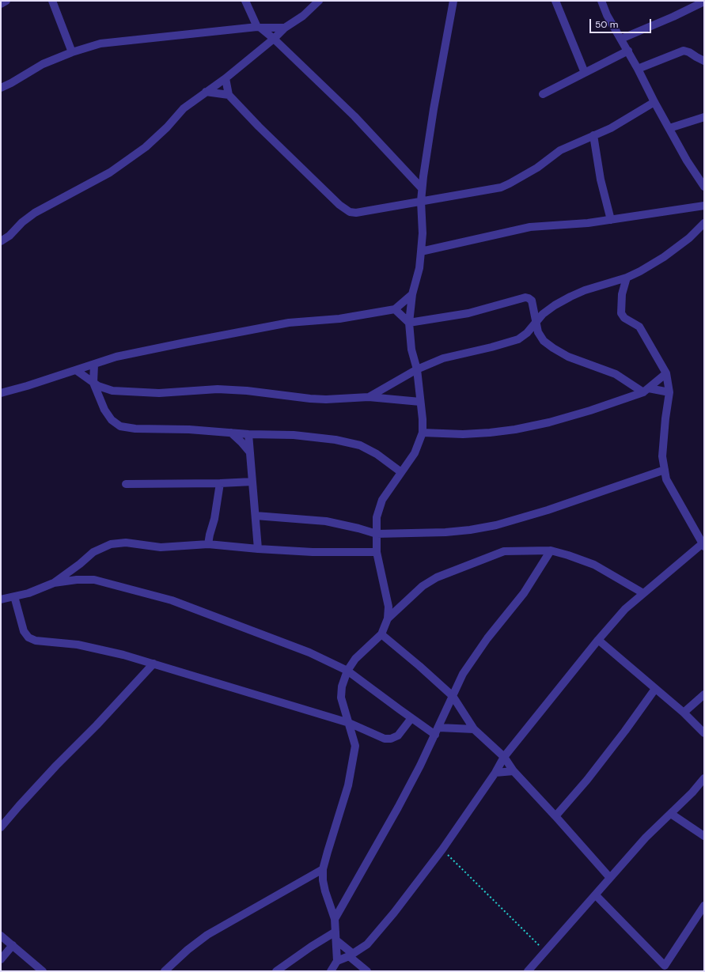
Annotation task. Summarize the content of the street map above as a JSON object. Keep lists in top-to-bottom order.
{
  "scale_bar": "50 m"
}
